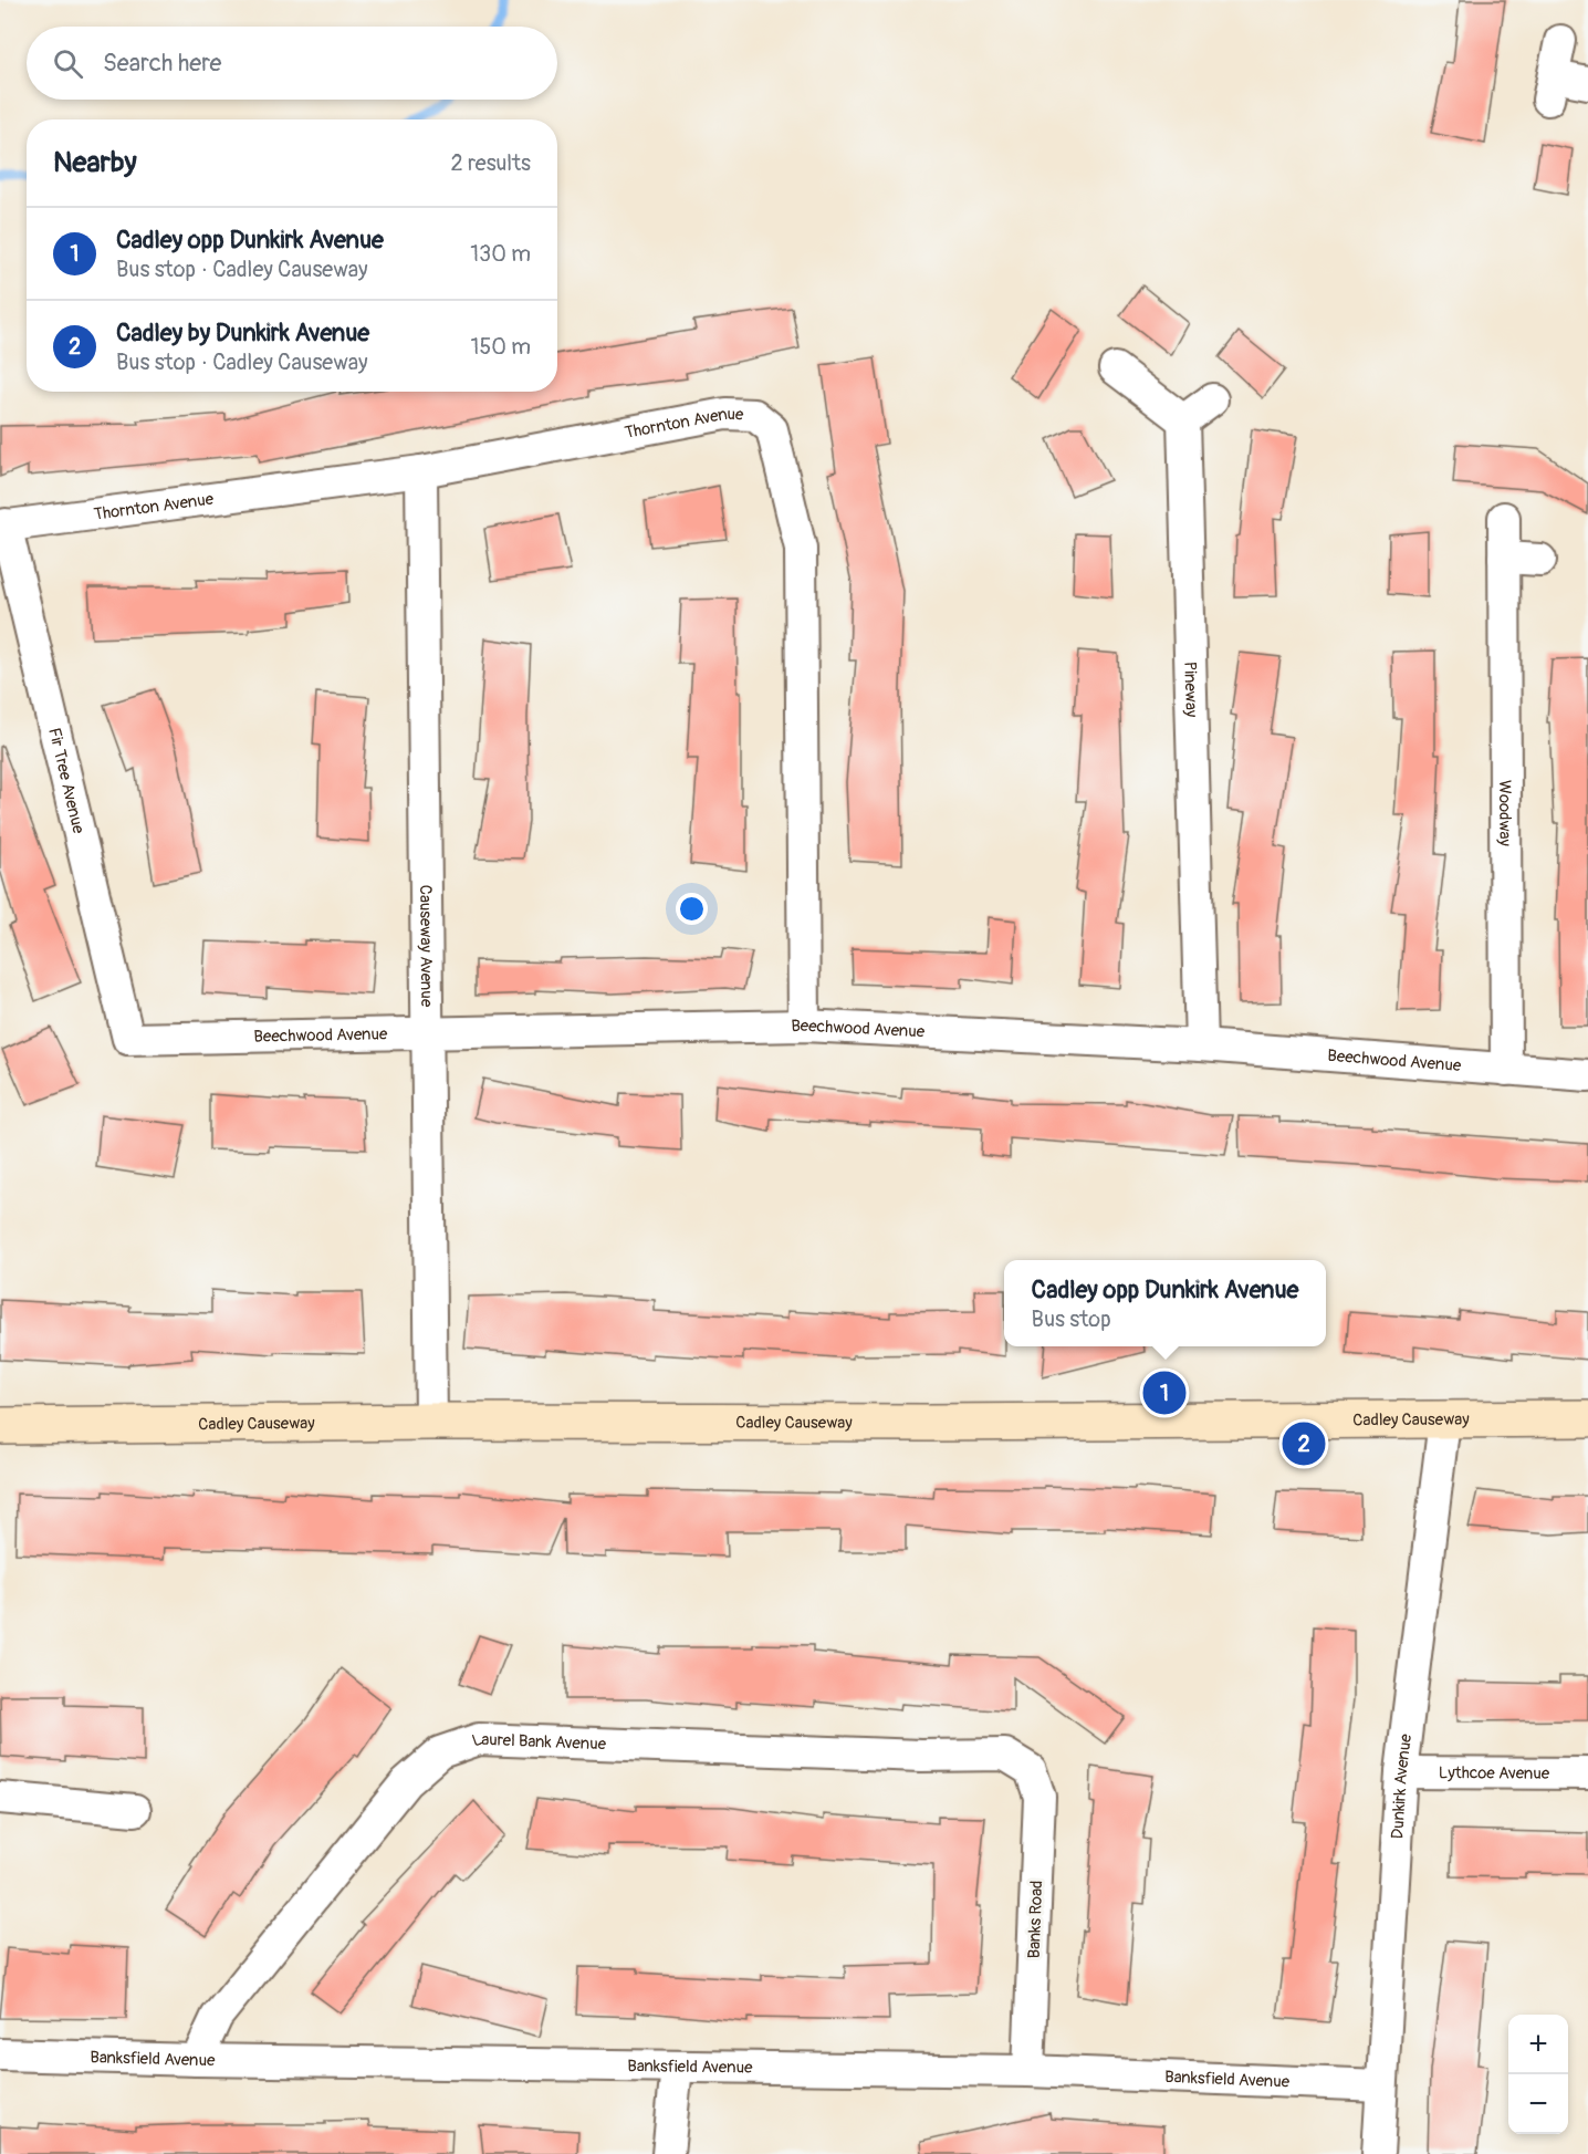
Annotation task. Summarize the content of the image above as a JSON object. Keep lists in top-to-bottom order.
{
  "streets": {
    "street": [
      "Thornton Avenue",
      "Pineway",
      "Fir Tree Avenue",
      "Woodway",
      "Causeway Avenue",
      "Beechwood Avenue",
      "Cadley Causeway",
      "Laurel Bank Avenue",
      "Lythcoe Avenue",
      "Dunkirk Avenue",
      "Banks Road",
      "Banksfield Avenue"
    ]
  },
  "crossings": [
    ["Thornton Avenue", "Fir Tree Avenue"],
    ["Thornton Avenue", "Causeway Avenue"],
    ["Thornton Avenue", "Beechwood Avenue"],
    ["Pineway", "Beechwood Avenue"],
    ["Fir Tree Avenue", "Beechwood Avenue"],
    ["Woodway", "Beechwood Avenue"],
    ["Causeway Avenue", "Beechwood Avenue"],
    ["Causeway Avenue", "Cadley Causeway"],
    ["Cadley Causeway", "Dunkirk Avenue"],
    ["Laurel Bank Avenue", "Banks Road"],
    ["Laurel Bank Avenue", "Banksfield Avenue"],
    ["Lythcoe Avenue", "Dunkirk Avenue"],
    ["Dunkirk Avenue", "Banksfield Avenue"],
    ["Banks Road", "Banksfield Avenue"]
  ],
  "page": {
    "search": "Search here",
    "heading": ["Nearby", "2 results"],
    "list": [
      {
        "mark": "1",
        "name": "Cadley opp Dunkirk Avenue",
        "note": "Bus stop · Cadley Causeway",
        "value": "130 m"
      },
      {
        "mark": "2",
        "name": "Cadley by Dunkirk Avenue",
        "note": "Bus stop · Cadley Causeway",
        "value": "150 m"
      }
    ],
    "popup": ["Cadley opp Dunkirk Avenue", "Bus stop"],
    "pins": ["1", "2"],
    "map_buttons": ["+", "−"]
  }
}
